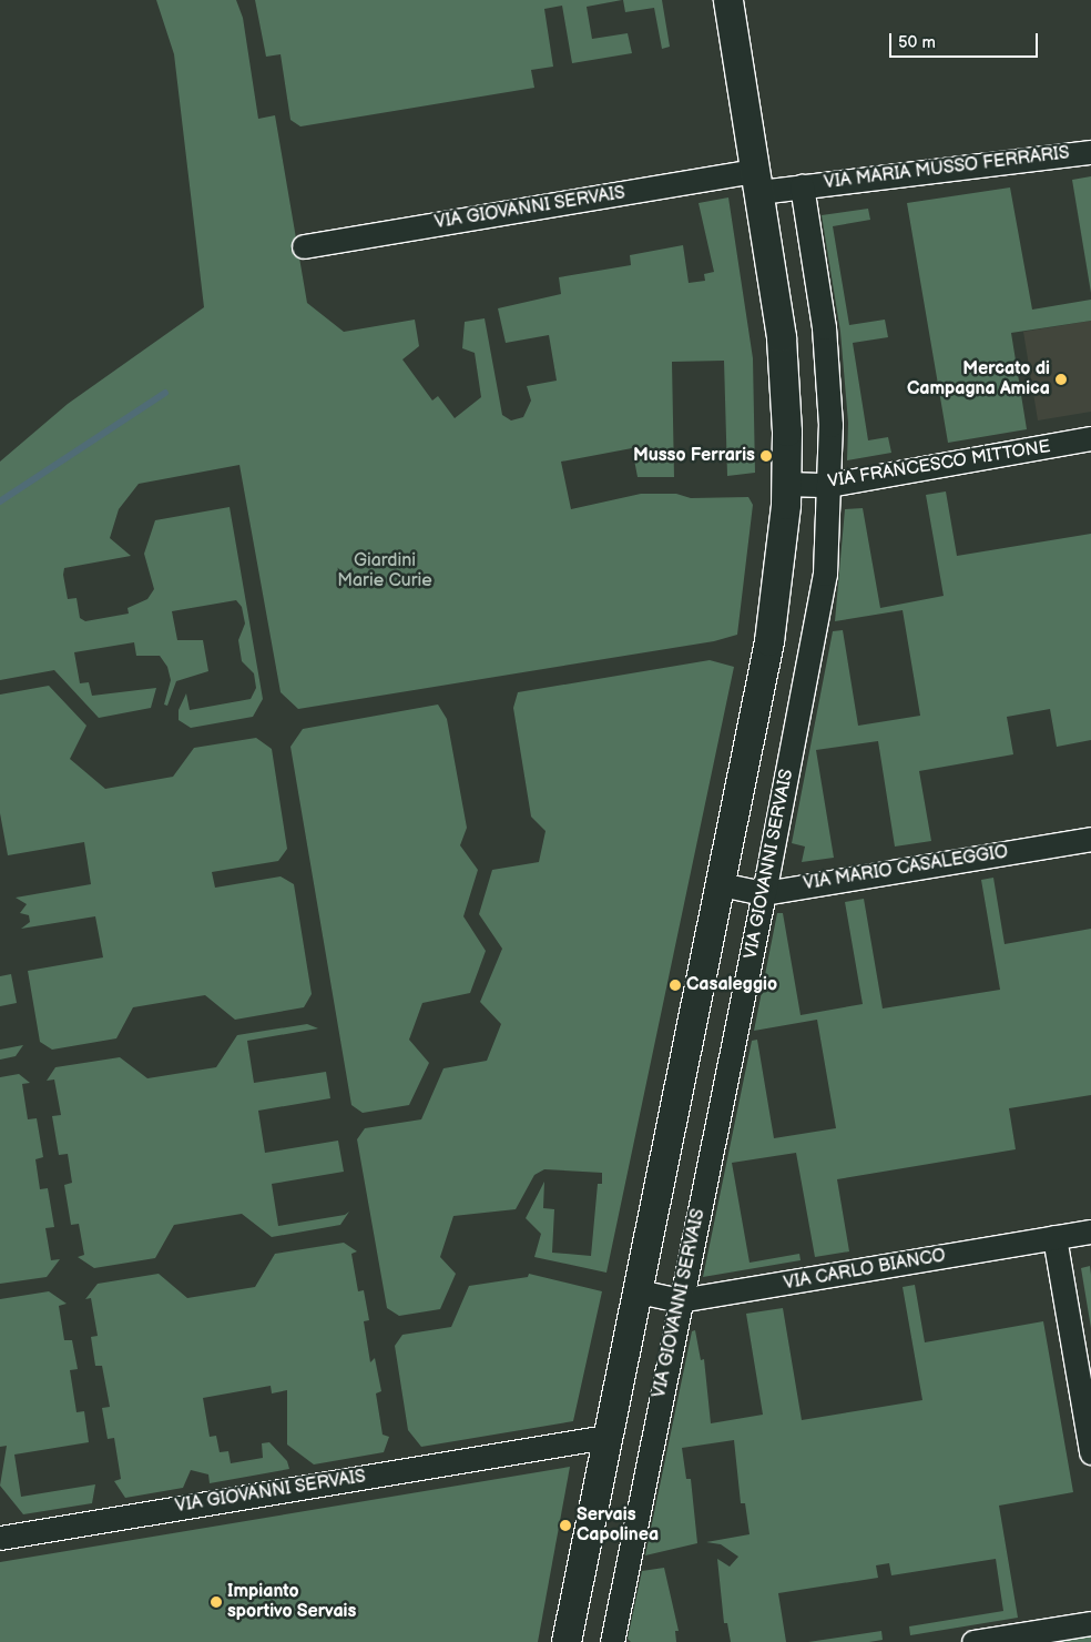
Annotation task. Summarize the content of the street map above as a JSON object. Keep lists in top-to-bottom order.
{
  "streets": {
    "street": [
      "VIA MARIA MUSSO FERRARIS",
      "VIA GIOVANNI SERVAIS",
      "VIA FRANCESCO MITTONE",
      "VIA MARIO CASALEGGIO",
      "VIA CARLO BIANCO"
    ]
  },
  "crossings": [
    ["VIA MARIA MUSSO FERRARIS", "VIA GIOVANNI SERVAIS"],
    ["VIA GIOVANNI SERVAIS", "VIA FRANCESCO MITTONE"],
    ["VIA GIOVANNI SERVAIS", "VIA MARIO CASALEGGIO"],
    ["VIA GIOVANNI SERVAIS", "VIA CARLO BIANCO"]
  ],
  "parks": ["Giardini Marie Curie"],
  "places": [
    "Mercato di Campagna Amica",
    "Musso Ferraris",
    "Casaleggio",
    "Servais Capolinea",
    "Impianto sportivo Servais"
  ],
  "scale_bar": "50 m"
}
